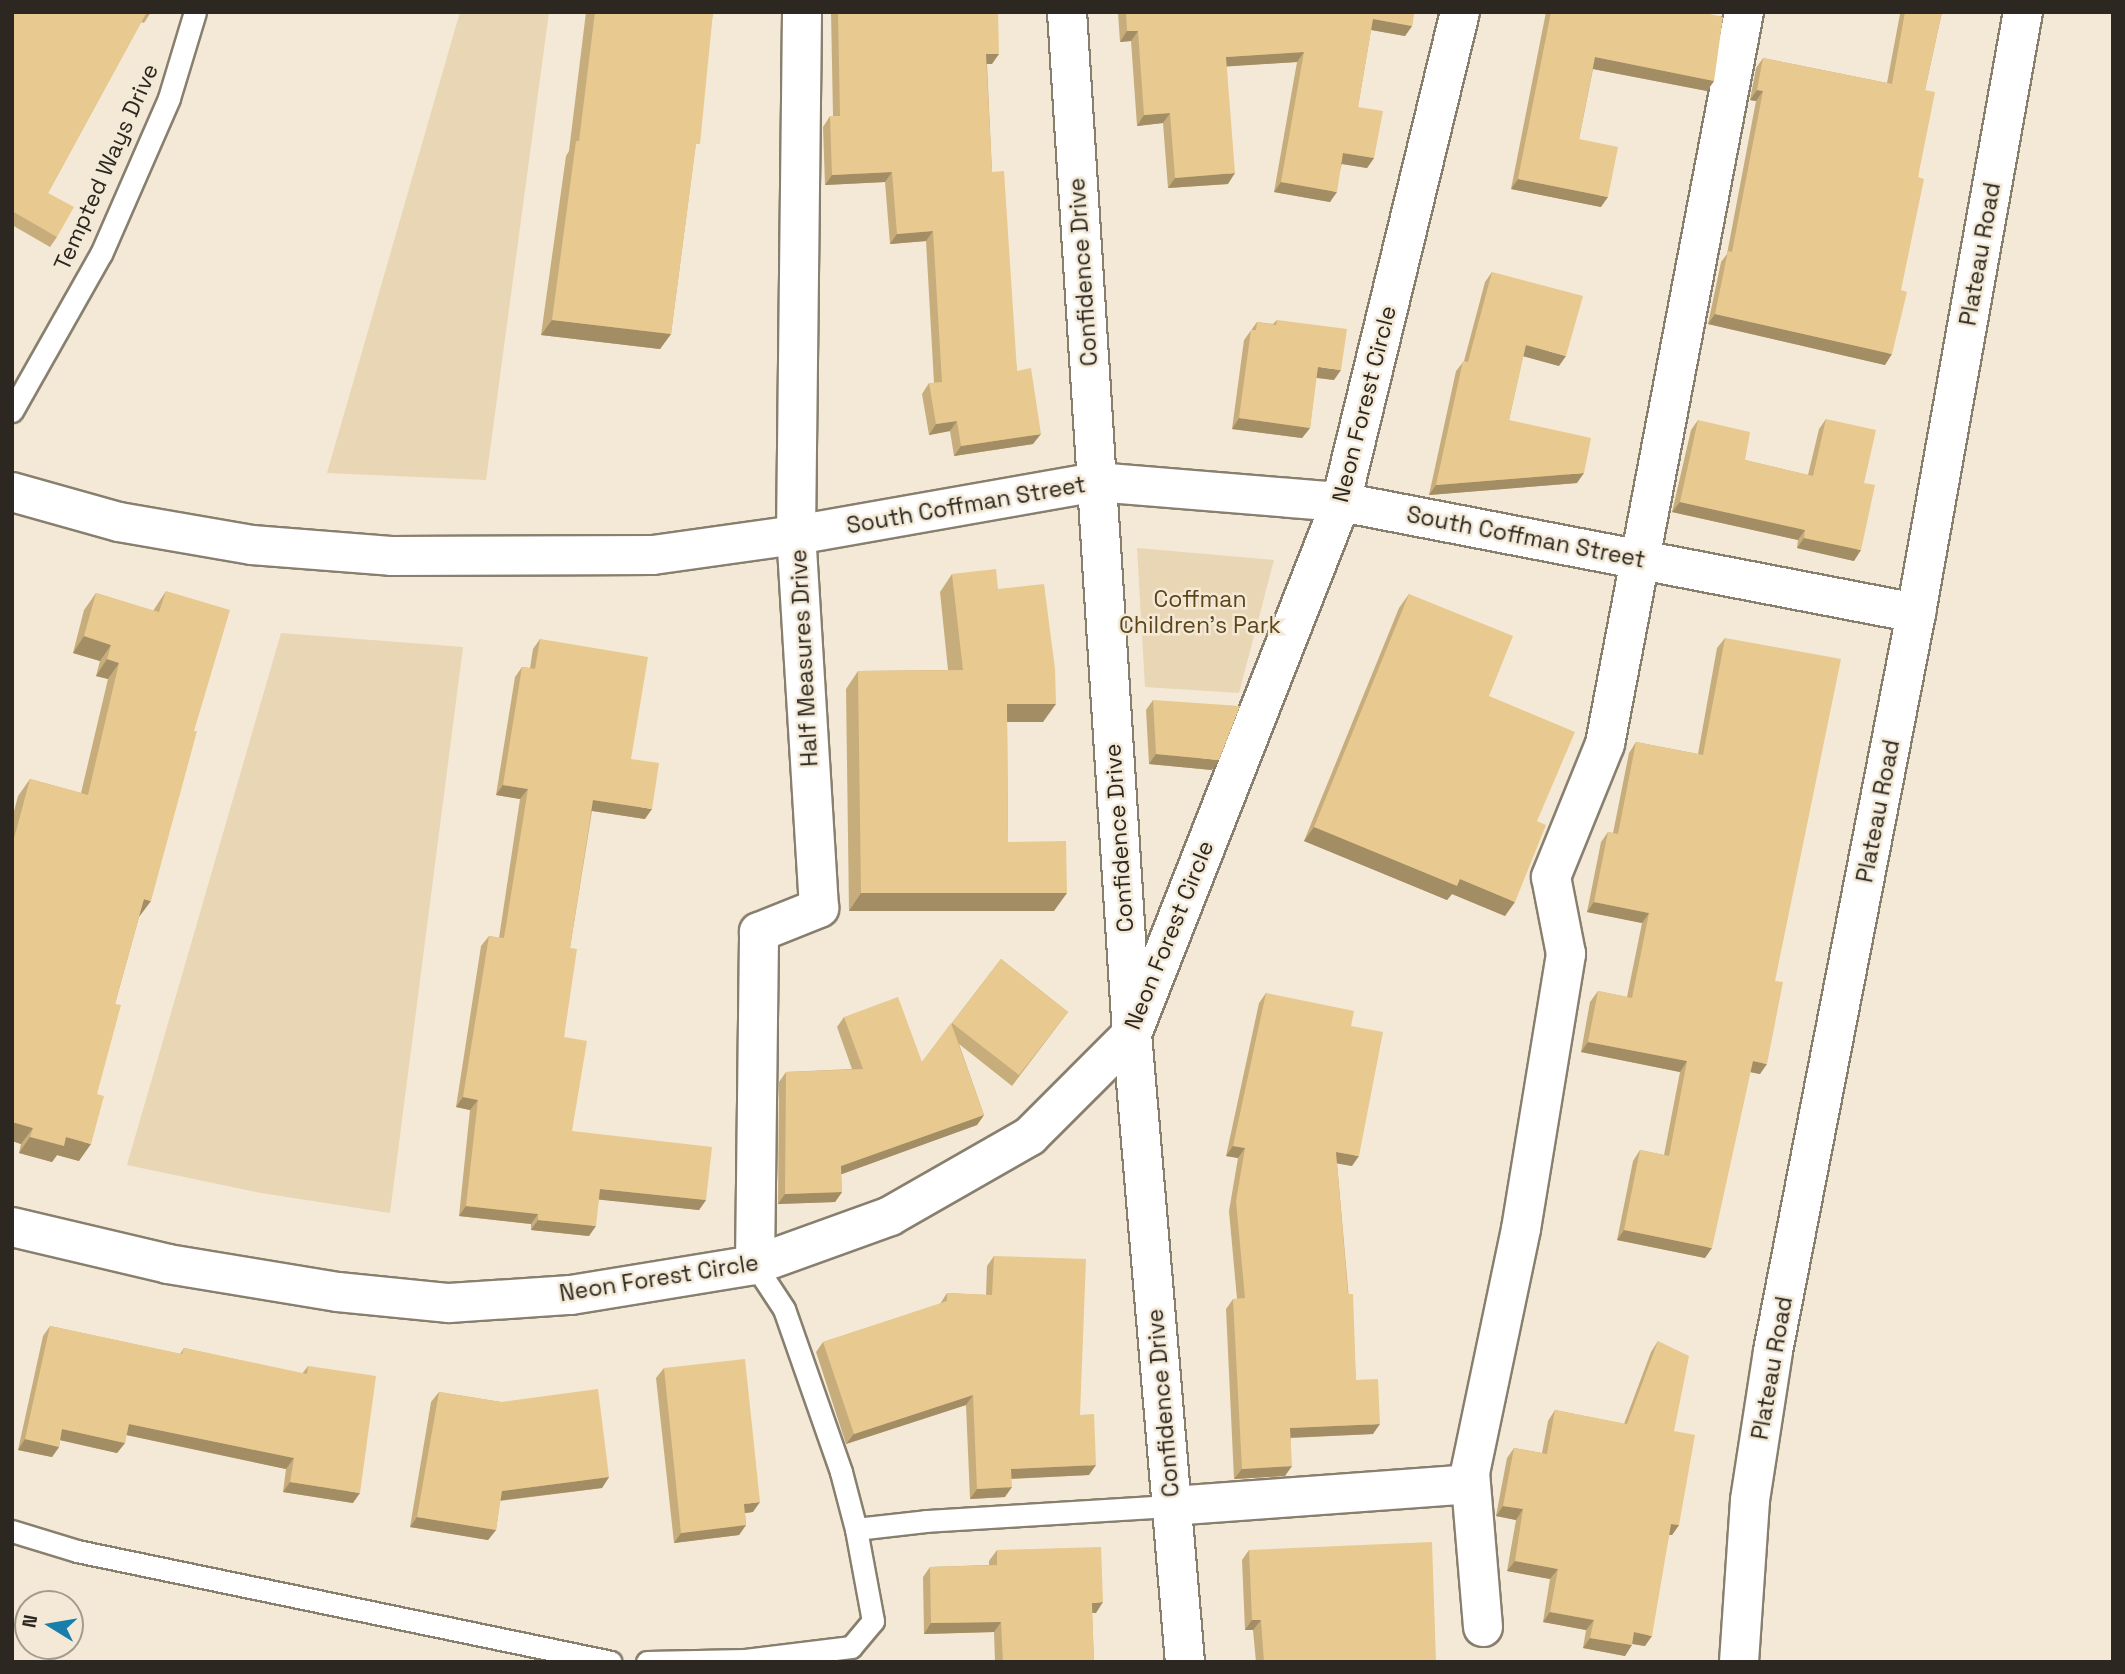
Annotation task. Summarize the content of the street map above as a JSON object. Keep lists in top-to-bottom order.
{
  "streets": {
    "street": [
      "Plateau Road",
      "Confidence Drive",
      "Neon Forest Circle",
      "South Coffman Street",
      "Half Measures Drive"
    ],
    "lane": ["Tempted Ways Drive"]
  },
  "crossings": [
    ["Plateau Road", "South Coffman Street"],
    ["Confidence Drive", "Neon Forest Circle"],
    ["Confidence Drive", "South Coffman Street"],
    ["Neon Forest Circle", "South Coffman Street"],
    ["Neon Forest Circle", "Half Measures Drive"],
    ["South Coffman Street", "Half Measures Drive"]
  ],
  "parks": ["Coffman Children's Park"],
  "north": "left"
}
